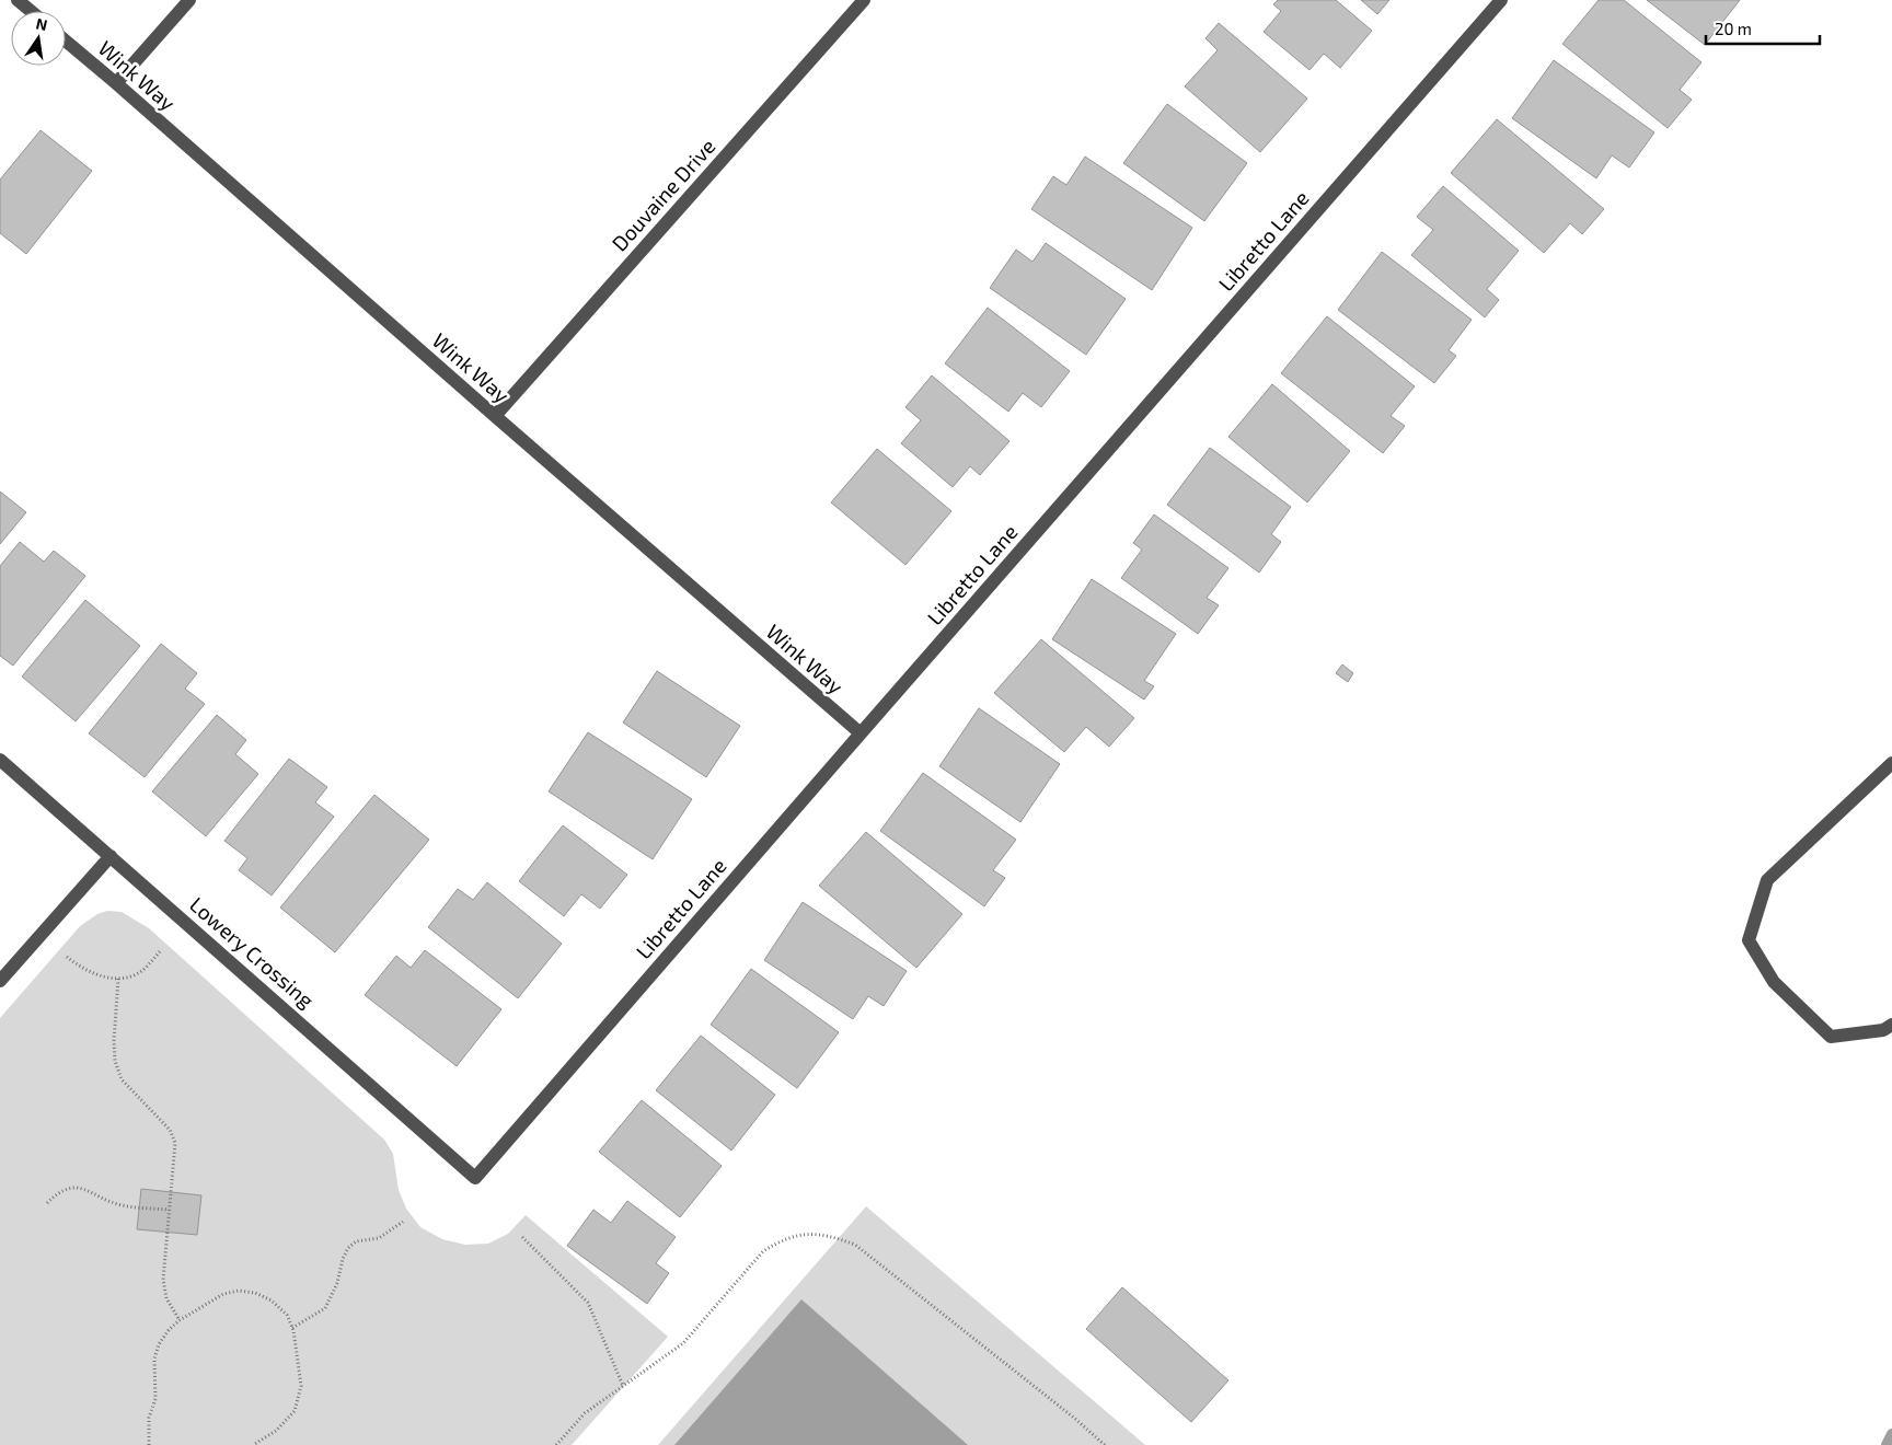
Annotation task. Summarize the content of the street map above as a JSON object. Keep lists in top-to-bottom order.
{
  "streets": {
    "street": [
      "Wink Way",
      "Douvaine Drive",
      "Libretto Lane",
      "Lowery Crossing"
    ]
  },
  "crossings": [
    ["Wink Way", "Douvaine Drive"],
    ["Wink Way", "Libretto Lane"],
    ["Libretto Lane", "Lowery Crossing"]
  ],
  "scale_bar": "20 m",
  "north": "top"
}
